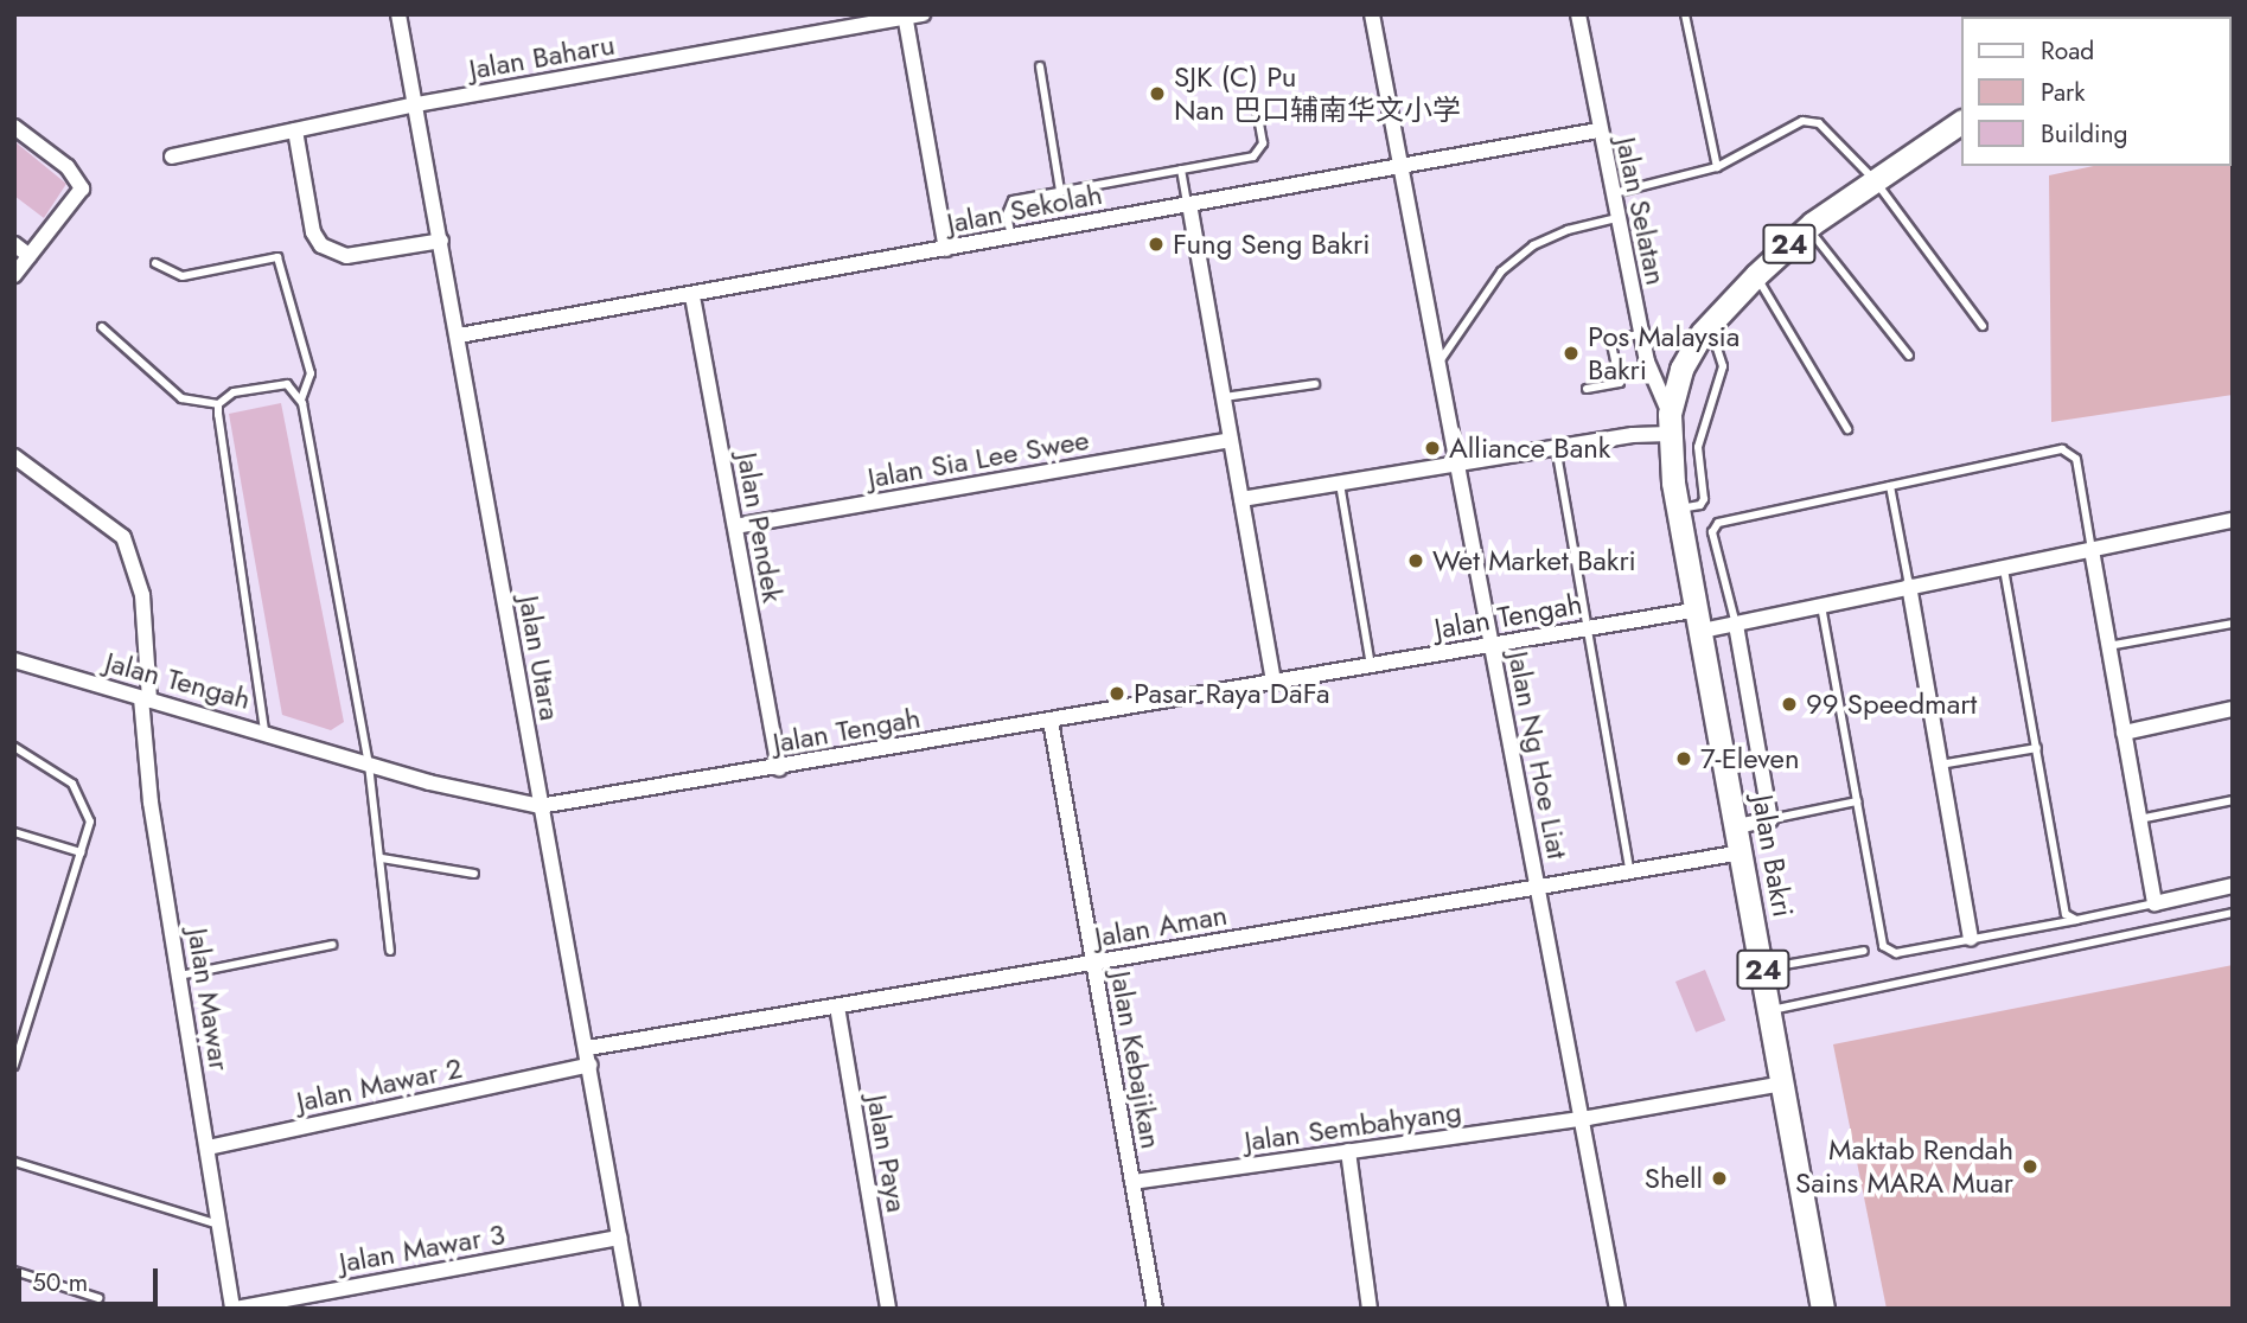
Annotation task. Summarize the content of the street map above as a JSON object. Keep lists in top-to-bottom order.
{
  "streets": {
    "main road": ["24", "Jalan Bakri"],
    "street": [
      "Jalan Baharu",
      "Jalan Sekolah",
      "Jalan Selatan",
      "Jalan Sia Lee Swee",
      "Jalan Pendek",
      "Jalan Tengah",
      "Jalan Utara",
      "Jalan Ng Hoe Liat",
      "Jalan Aman",
      "Jalan Mawar",
      "Jalan Kebajikan",
      "Jalan Mawar 2",
      "Jalan Sembahyang",
      "Jalan Paya",
      "Jalan Mawar 3"
    ]
  },
  "crossings": [
    ["Jalan Baharu", "Jalan Utara"],
    ["Jalan Sekolah", "Jalan Selatan"],
    ["Jalan Sekolah", "Jalan Pendek"],
    ["Jalan Sekolah", "Jalan Utara"],
    ["Jalan Sekolah", "Jalan Ng Hoe Liat"],
    ["Jalan Selatan", "24"],
    ["Jalan Selatan", "Jalan Bakri"],
    ["24", "Jalan Bakri"],
    ["Jalan Sia Lee Swee", "Jalan Pendek"],
    ["Jalan Pendek", "Jalan Tengah"],
    ["Jalan Tengah", "Jalan Utara"],
    ["Jalan Tengah", "Jalan Ng Hoe Liat"],
    ["Jalan Tengah", "Jalan Bakri"],
    ["Jalan Tengah", "Jalan Mawar"],
    ["Jalan Tengah", "Jalan Kebajikan"],
    ["Jalan Utara", "Jalan Aman"],
    ["Jalan Utara", "Jalan Mawar 2"],
    ["Jalan Utara", "Jalan Mawar 3"],
    ["Jalan Ng Hoe Liat", "Jalan Aman"],
    ["Jalan Ng Hoe Liat", "Jalan Sembahyang"],
    ["Jalan Bakri", "Jalan Aman"],
    ["Jalan Bakri", "Jalan Sembahyang"],
    ["Jalan Aman", "Jalan Kebajikan"],
    ["Jalan Aman", "Jalan Paya"],
    ["Jalan Mawar", "Jalan Mawar 2"],
    ["Jalan Mawar", "Jalan Mawar 3"],
    ["Jalan Kebajikan", "Jalan Sembahyang"]
  ],
  "places": [
    "SJK (C) Pu Nan 巴口辅南华文小学",
    "Fung Seng Bakri",
    "Pos Malaysia Bakri",
    "Alliance Bank",
    "Wet Market Bakri",
    "Pasar Raya DaFa",
    "99 Speedmart",
    "7-Eleven",
    "Maktab Rendah Sains MARA Muar",
    "Shell"
  ],
  "legend": ["Road", "Park", "Building"],
  "scale_bar": "50 m"
}
